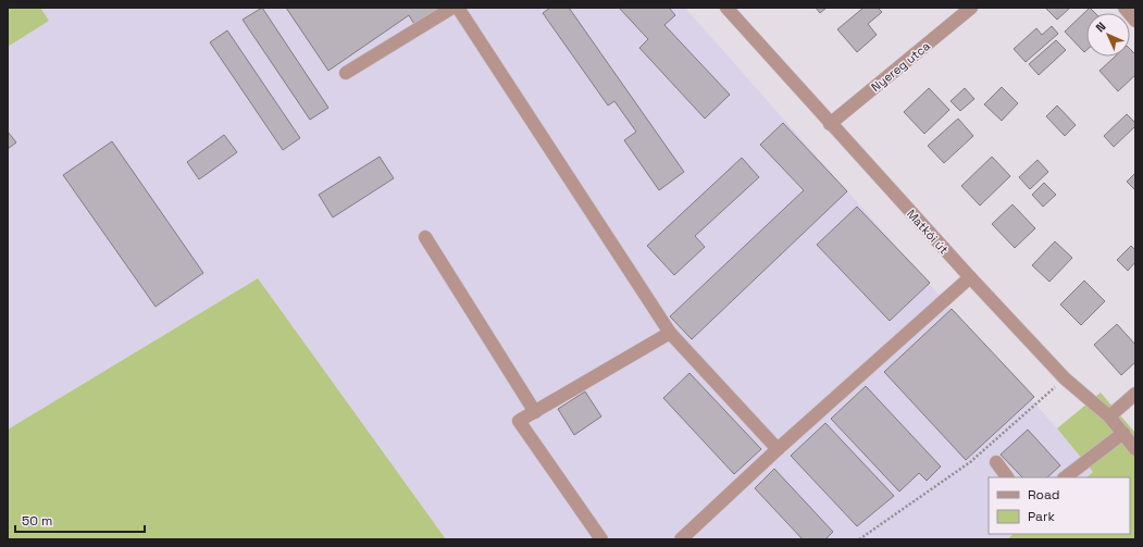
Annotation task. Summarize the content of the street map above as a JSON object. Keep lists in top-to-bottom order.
{
  "streets": {
    "street": ["Nyereg utca", "Matkói út"]
  },
  "crossings": [
    ["Nyereg utca", "Matkói út"]
  ],
  "legend": ["Road", "Park"],
  "scale_bar": "50 m",
  "north": "top left"
}
